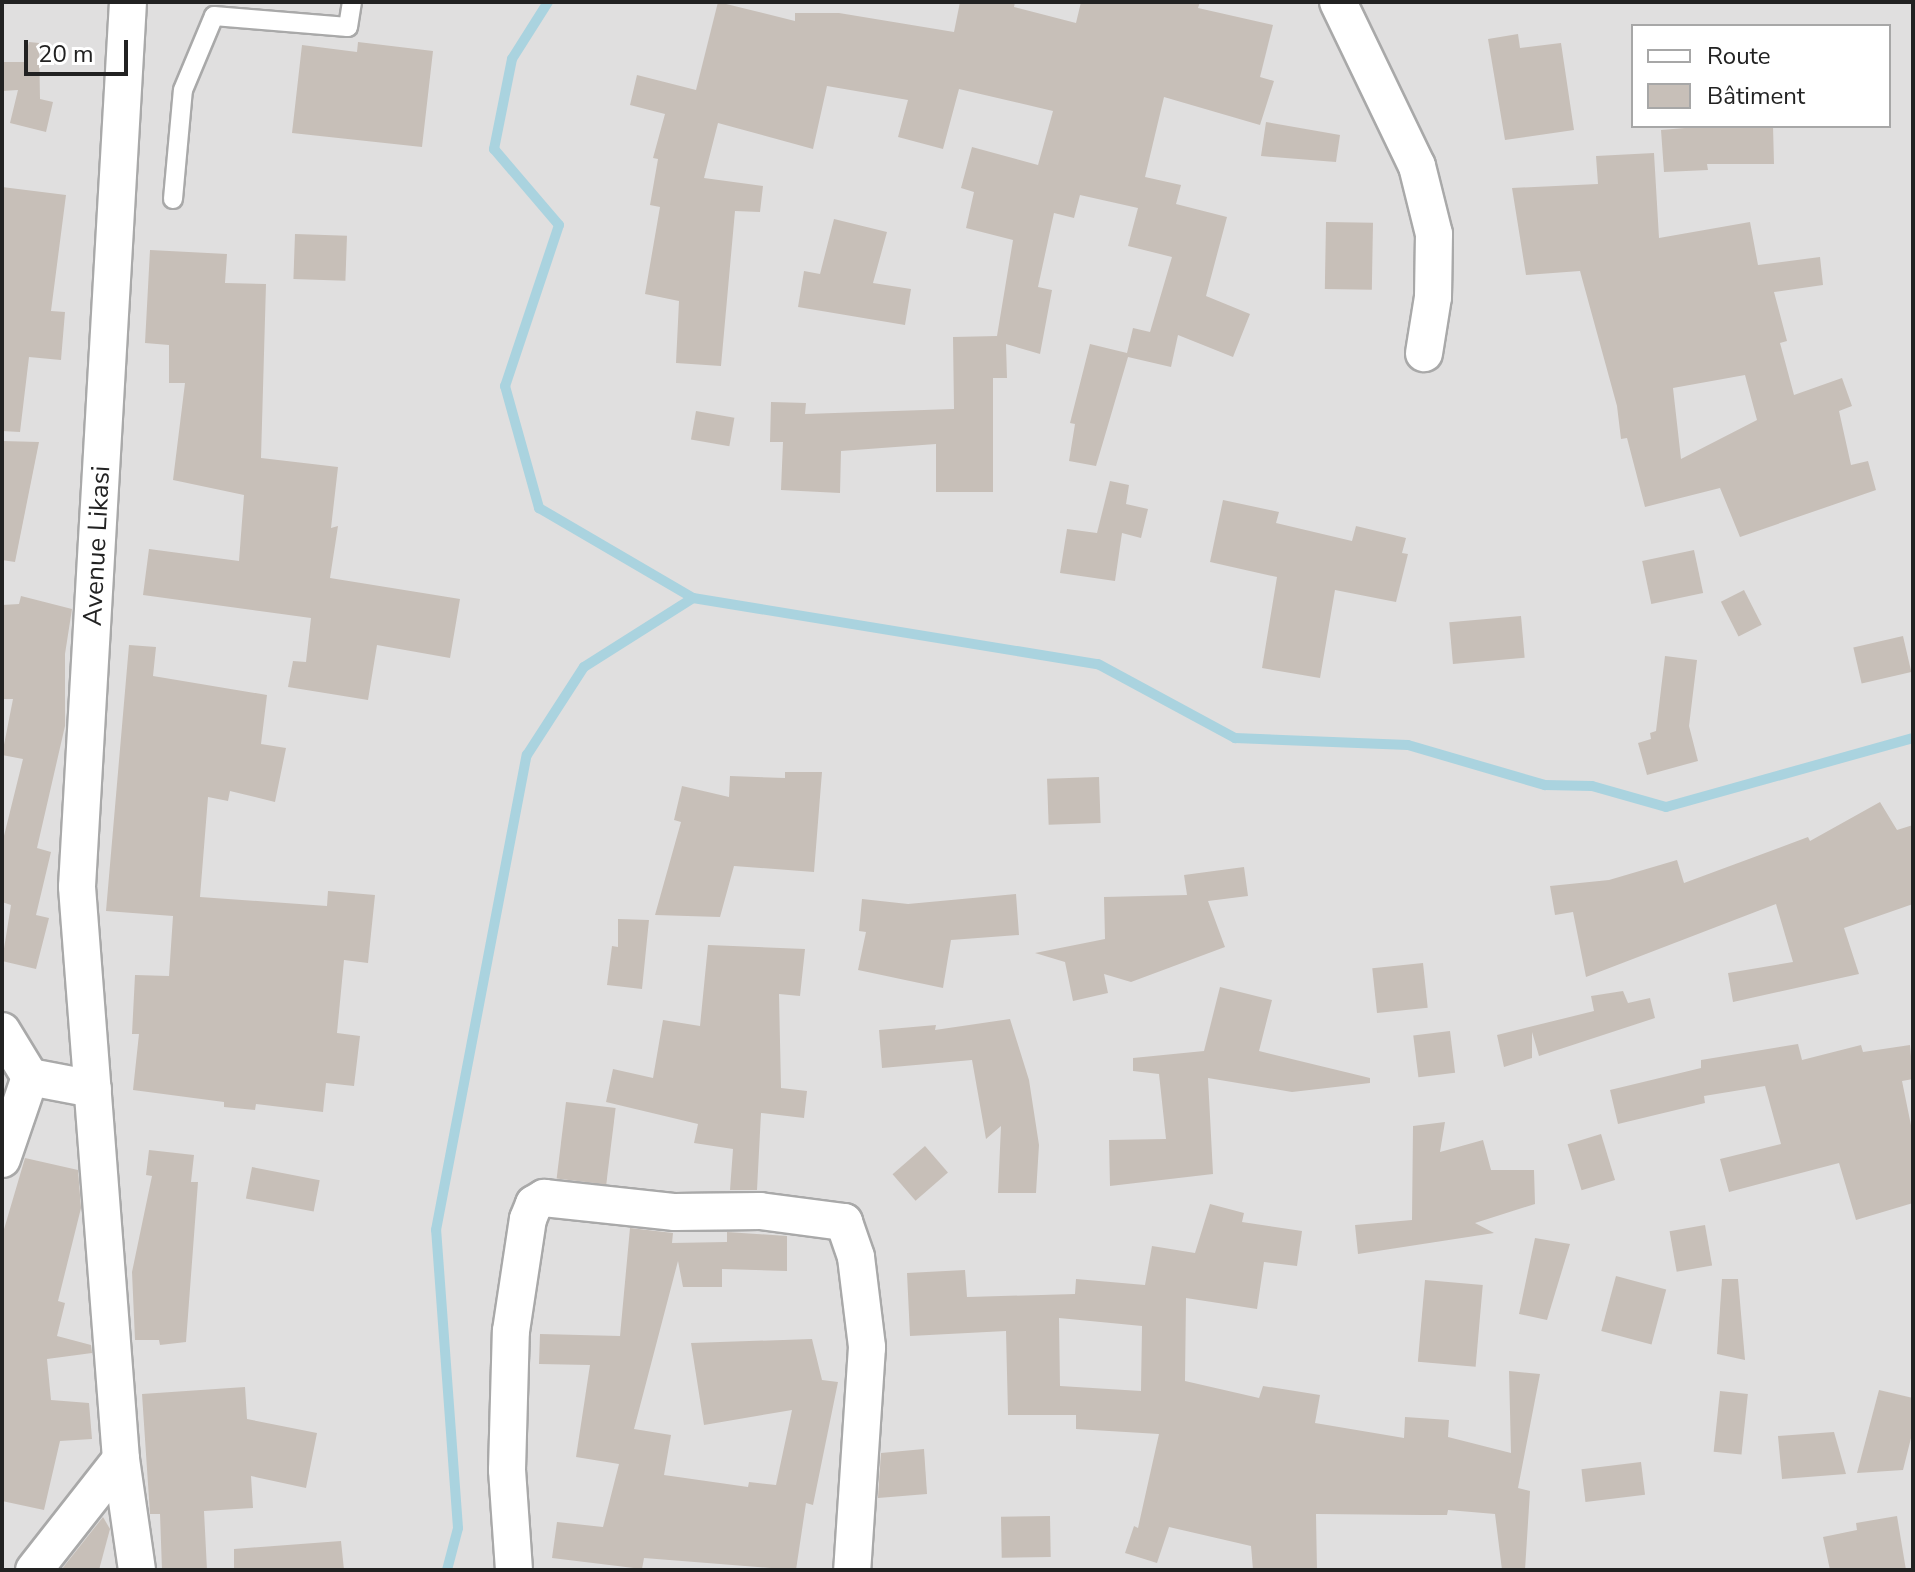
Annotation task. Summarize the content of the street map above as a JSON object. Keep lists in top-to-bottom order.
{
  "streets": {
    "street": ["Avenue Likasi"]
  },
  "legend": ["Route", "Bâtiment"],
  "scale_bar": "20 m"
}
